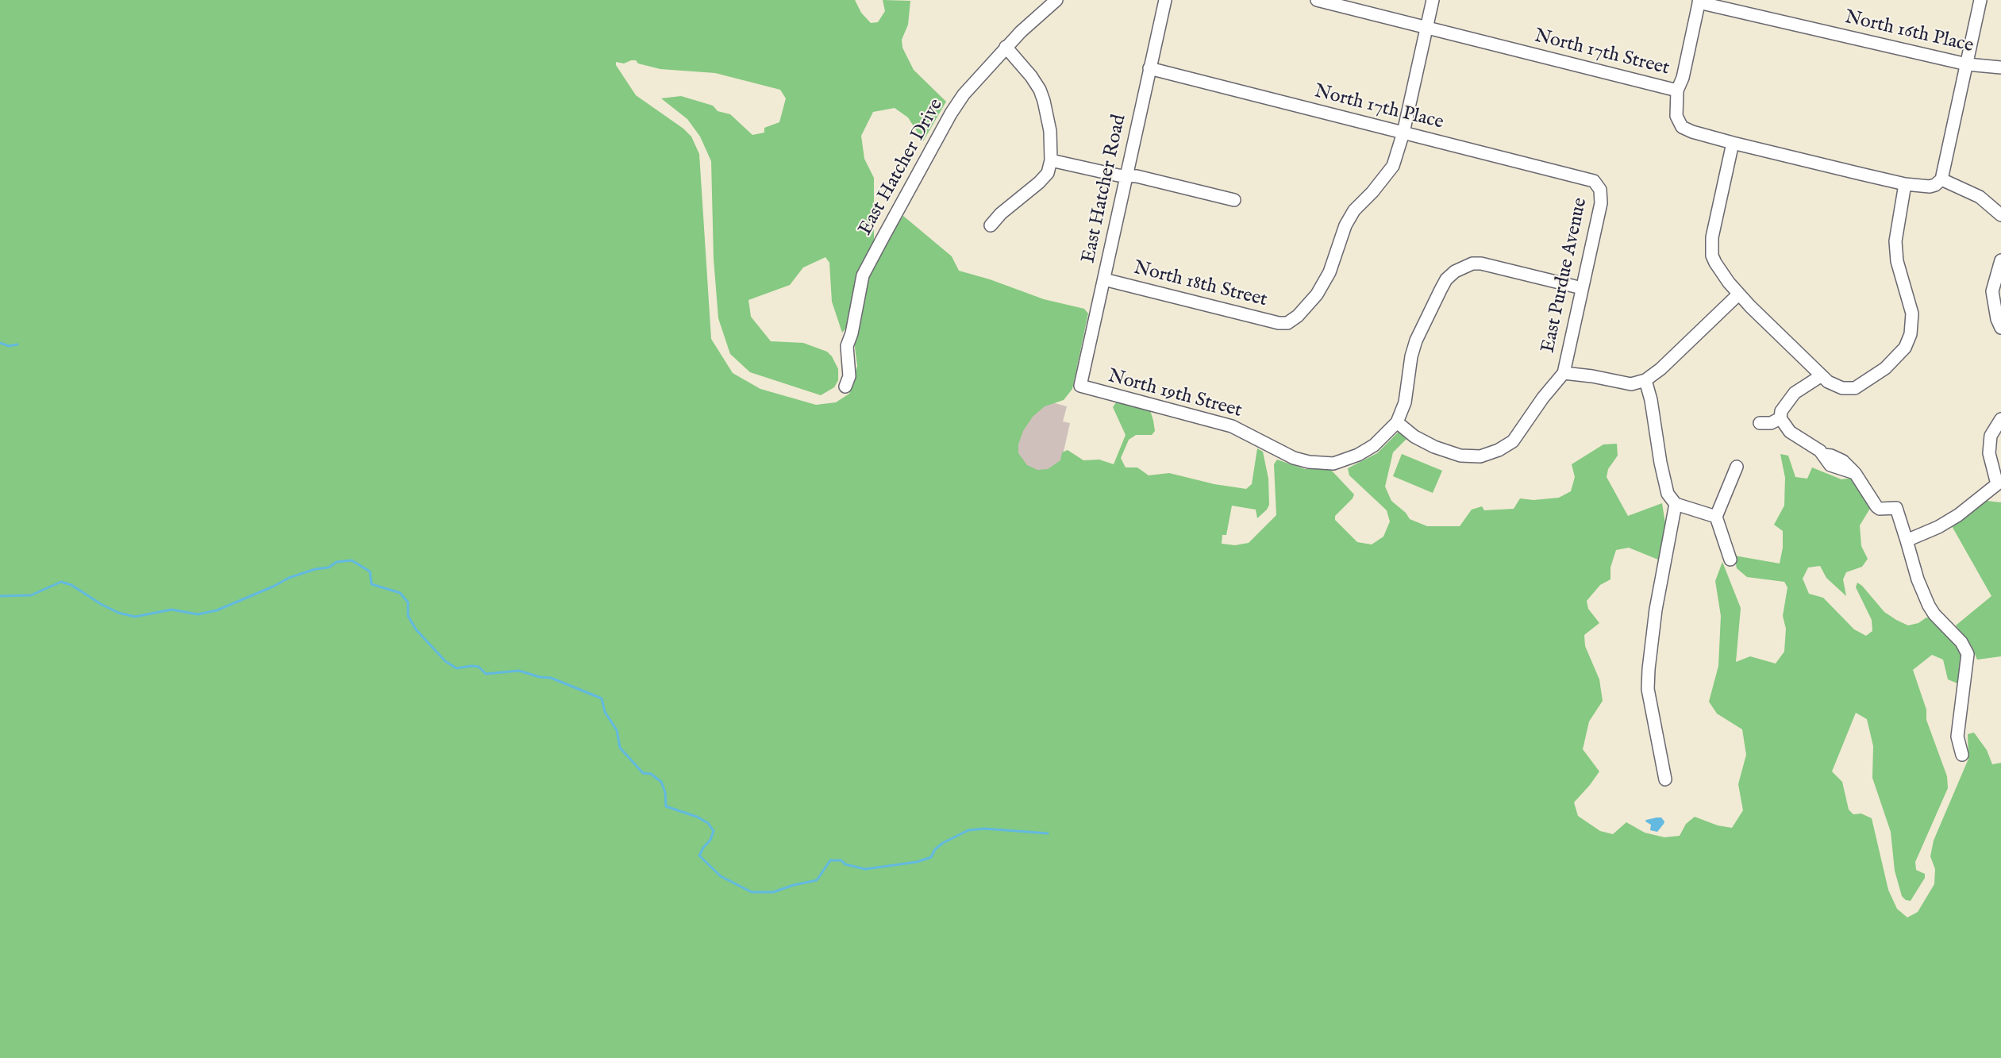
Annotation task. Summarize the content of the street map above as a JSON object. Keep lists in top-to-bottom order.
{
  "streets": {
    "street": [
      "North 16th Place",
      "North 17th Street",
      "North 17th Place",
      "East Hatcher Drive",
      "East Hatcher Road",
      "East Purdue Avenue",
      "North 18th Street",
      "North 19th Street"
    ]
  },
  "crossings": [
    ["North 17th Place", "East Hatcher Road"],
    ["North 17th Place", "East Purdue Avenue"],
    ["North 17th Place", "North 18th Street"],
    ["East Hatcher Road", "North 18th Street"],
    ["East Hatcher Road", "North 19th Street"]
  ]
}
